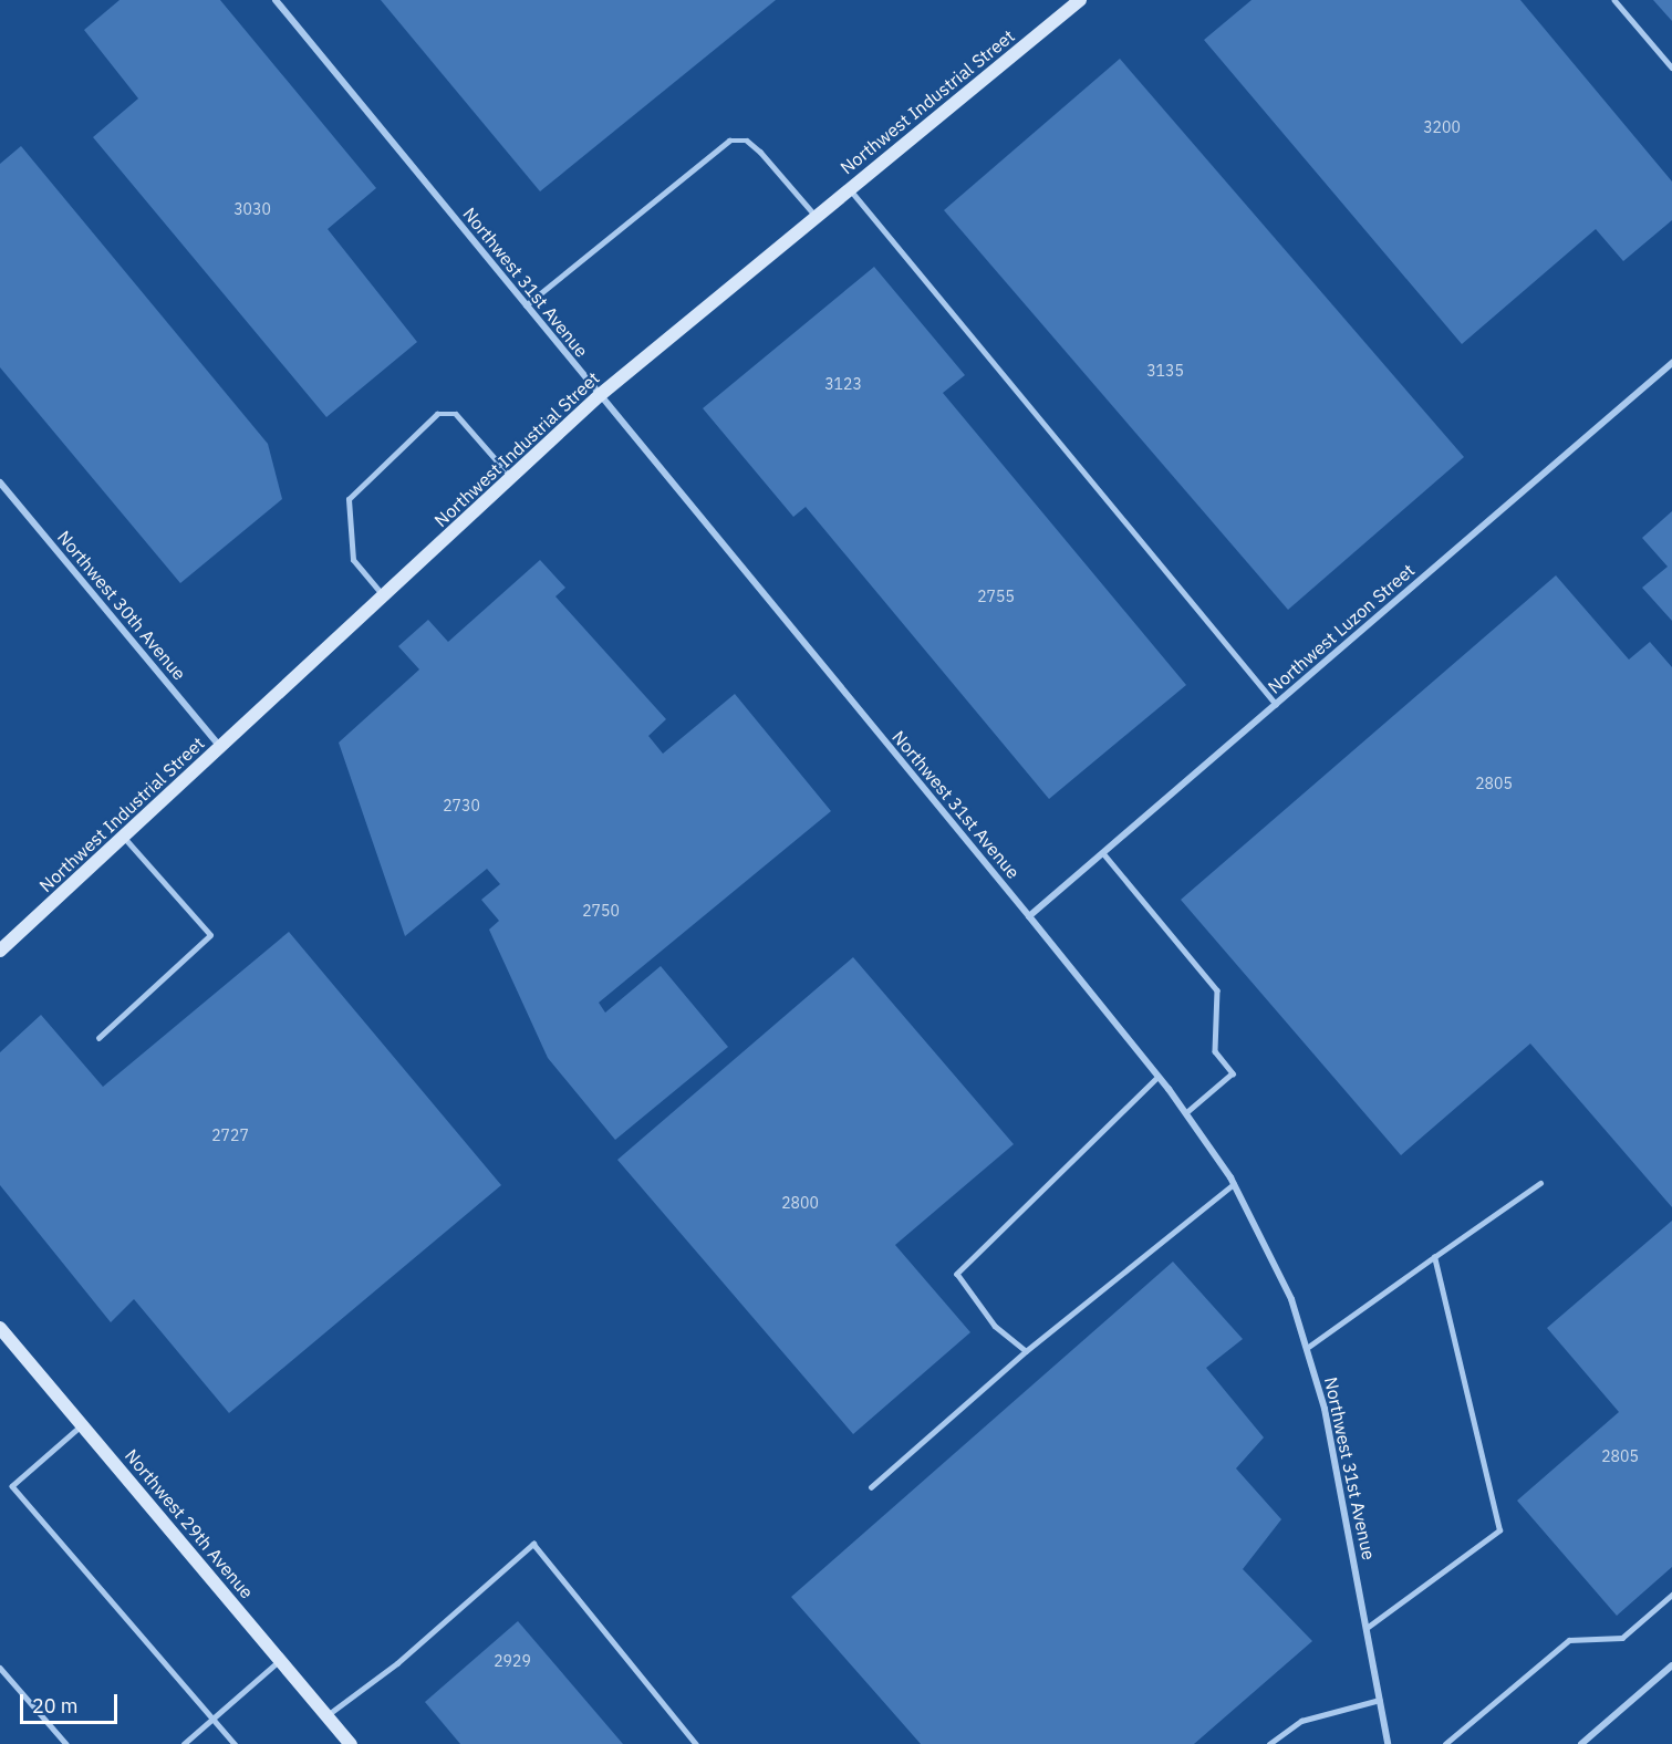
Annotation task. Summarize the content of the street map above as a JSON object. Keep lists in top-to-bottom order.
{
  "streets": {
    "street": [
      "Northwest Industrial Street",
      "Northwest 31st Avenue",
      "Northwest 30th Avenue",
      "Northwest Luzon Street",
      "Northwest 29th Avenue"
    ]
  },
  "crossings": [
    ["Northwest Industrial Street", "Northwest 31st Avenue"],
    ["Northwest Industrial Street", "Northwest 30th Avenue"],
    ["Northwest 31st Avenue", "Northwest Luzon Street"]
  ],
  "house_numbers": [
    "3200",
    "3030",
    "3135",
    "3123",
    "2755",
    "2805",
    "2730",
    "2750",
    "2727",
    "2800",
    "2805",
    "2929"
  ],
  "scale_bar": "20 m"
}
